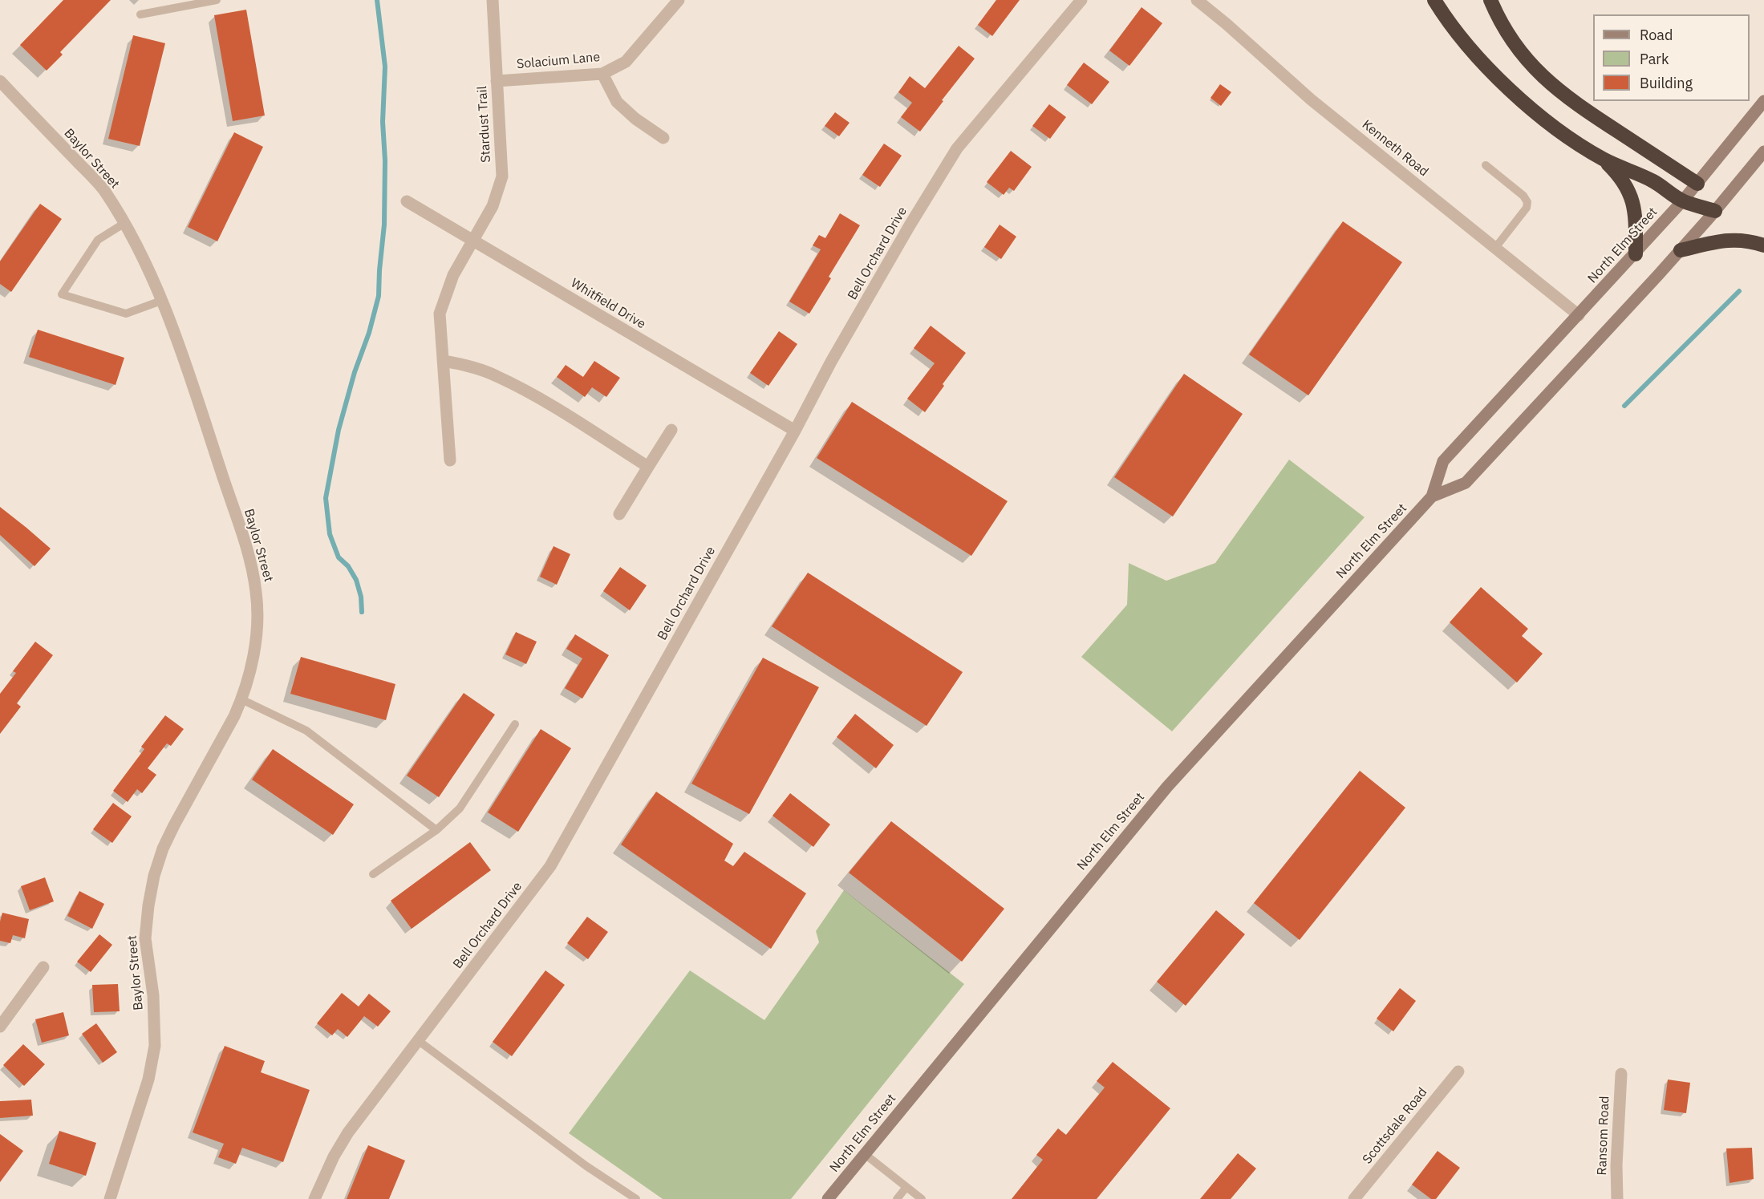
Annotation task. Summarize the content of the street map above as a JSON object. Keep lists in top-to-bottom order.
{
  "streets": {
    "main road": ["North Elm Street"],
    "street": [
      "Solacium Lane",
      "Stardust Trail",
      "Kenneth Road",
      "Baylor Street",
      "Bell Orchard Drive",
      "Whitfield Drive",
      "Scottsdale Road",
      "Ransom Road"
    ]
  },
  "crossings": [
    ["Solacium Lane", "Stardust Trail"],
    ["Stardust Trail", "Whitfield Drive"],
    ["Kenneth Road", "North Elm Street"],
    ["Bell Orchard Drive", "Whitfield Drive"]
  ],
  "legend": ["Road", "Park", "Building"]
}
